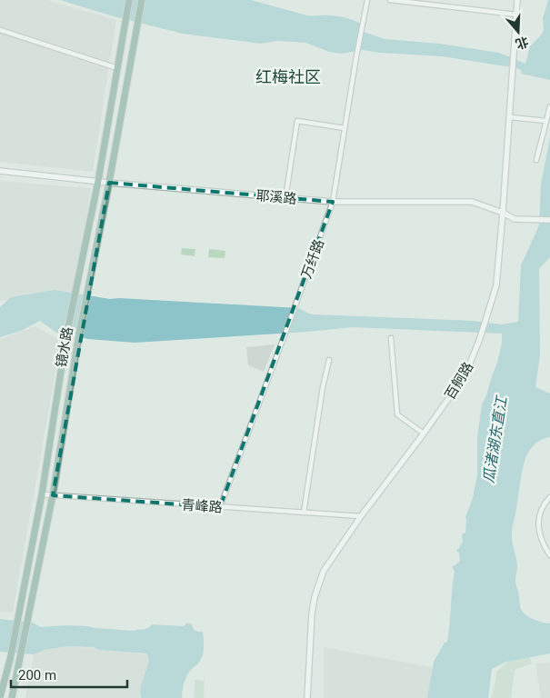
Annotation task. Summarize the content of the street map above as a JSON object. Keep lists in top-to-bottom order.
{
  "streets": {
    "main road": ["镜水路"],
    "street": [
      "耶溪路",
      "万纤路",
      "百舸路",
      "青峰路"
    ]
  },
  "crossings": [
    ["耶溪路", "万纤路"],
    ["耶溪路", "镜水路"],
    ["耶溪路", "百舸路"],
    ["万纤路", "青峰路"],
    ["镜水路", "青峰路"],
    ["百舸路", "青峰路"]
  ],
  "districts": ["红梅社区"],
  "water": ["瓜渚湖东直江"],
  "scale_bar": "200 m",
  "north": "bottom"
}
